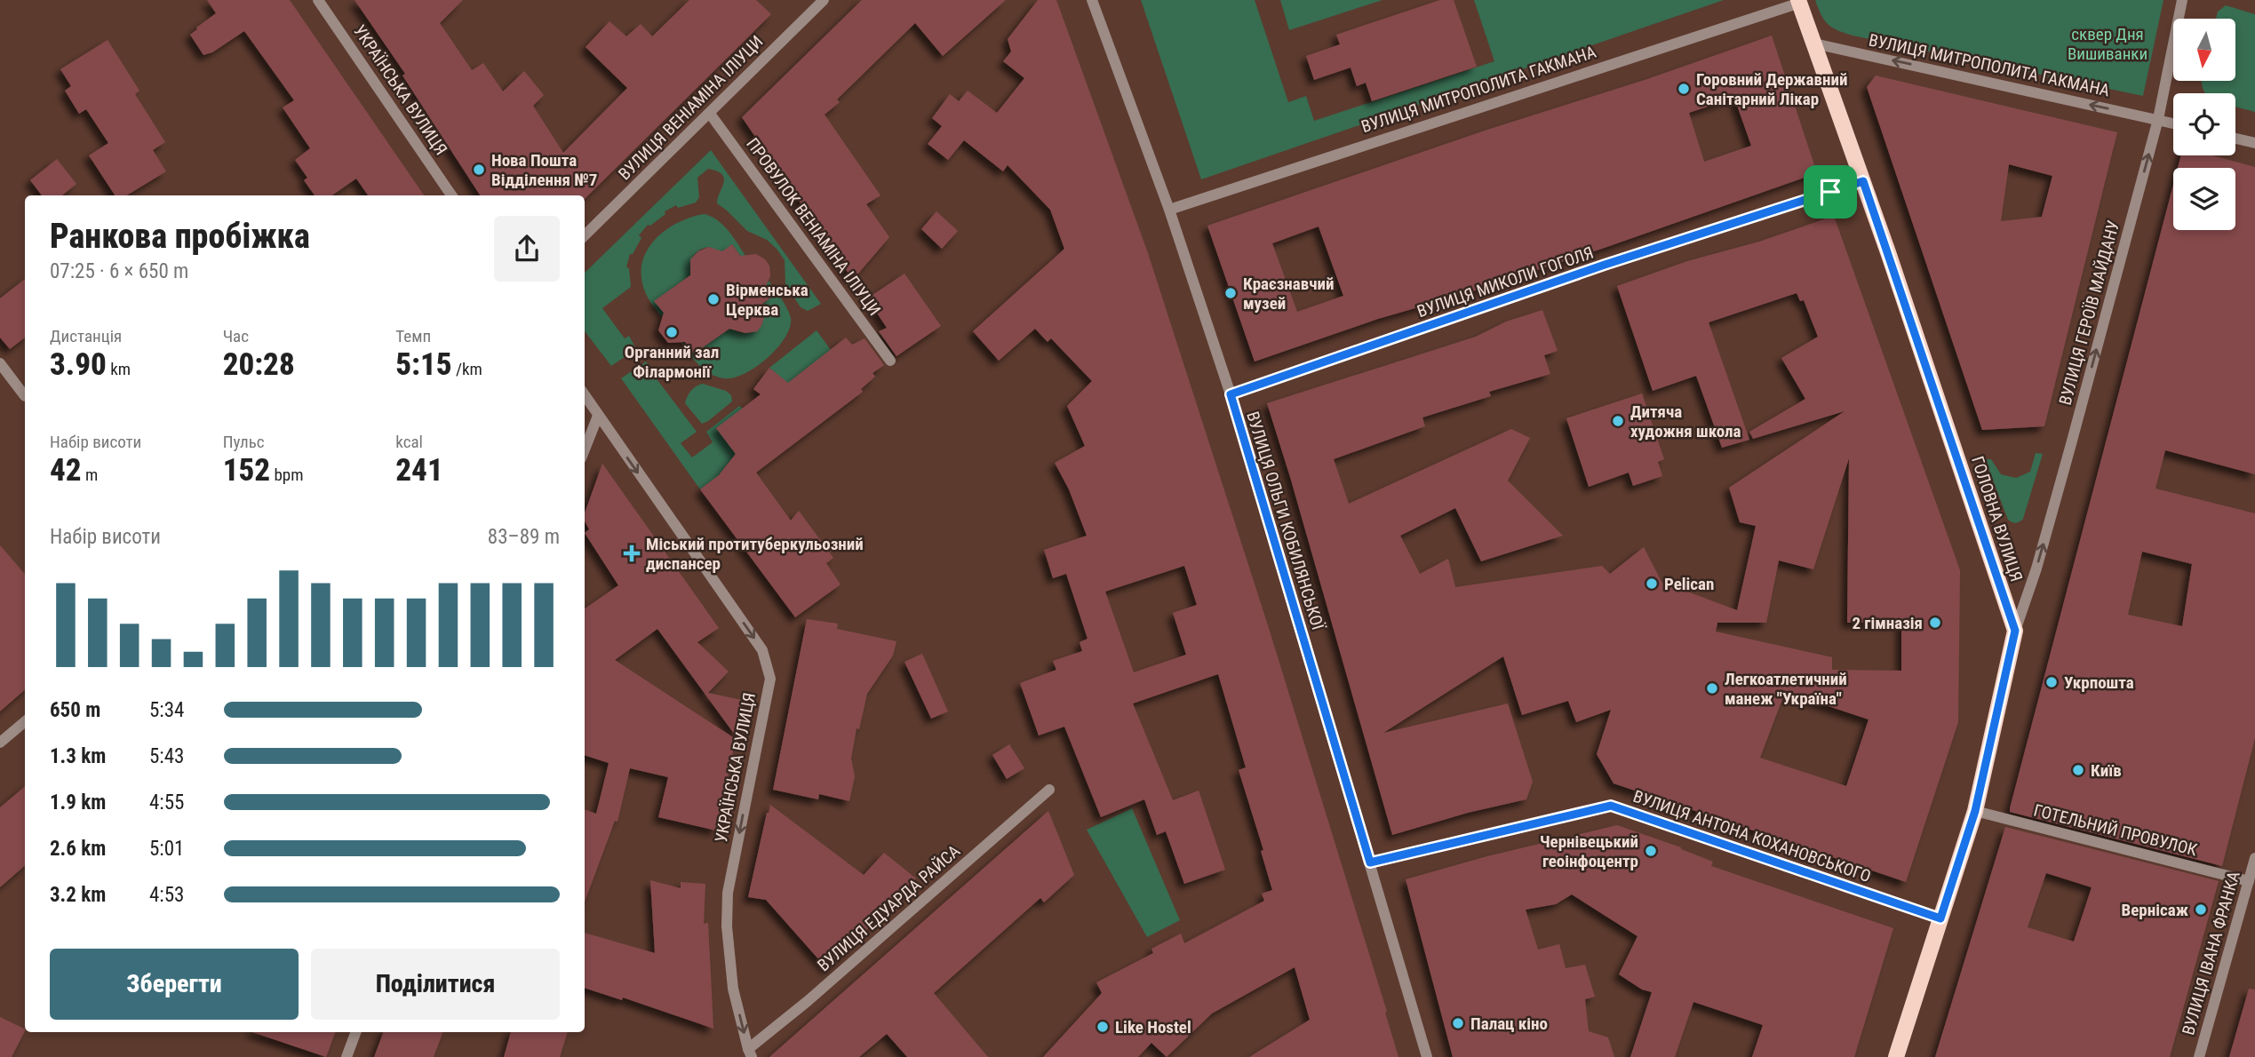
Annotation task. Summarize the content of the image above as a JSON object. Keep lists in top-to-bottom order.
{
  "streets": {
    "main road": ["ГОЛОВНА ВУЛИЦЯ"],
    "street": [
      "ВУЛИЦЯ МИТРОПОЛИТА ГАКМАНА",
      "УКРАЇНСЬКА ВУЛИЦЯ",
      "ВУЛИЦЯ ВЕНІАМІНА ІЛІУЦИ",
      "ПРОВУЛОК ВЕНІАМІНА ІЛІУЦИ",
      "ВУЛИЦЯ МИКОЛИ ГОГОЛЯ",
      "ВУЛИЦЯ ГЕРОЇВ МАЙДАНУ",
      "ВУЛИЦЯ ОЛЬГИ КОБИЛЯНСЬКОЇ",
      "ГОТЕЛЬНИЙ ПРОВУЛОК",
      "ВУЛИЦЯ АНТОНА КОХАНОВСЬКОГО",
      "ВУЛИЦЯ ЕДУАРДА РАЙСА",
      "ВУЛИЦЯ ІВАНА ФРАНКА"
    ]
  },
  "crossings": [
    ["ВУЛИЦЯ МИТРОПОЛИТА ГАКМАНА", "ВУЛИЦЯ ГЕРОЇВ МАЙДАНУ"],
    ["ВУЛИЦЯ МИТРОПОЛИТА ГАКМАНА", "ГОЛОВНА ВУЛИЦЯ"],
    ["ВУЛИЦЯ МИТРОПОЛИТА ГАКМАНА", "ВУЛИЦЯ ОЛЬГИ КОБИЛЯНСЬКОЇ"],
    ["УКРАЇНСЬКА ВУЛИЦЯ", "ВУЛИЦЯ ЕДУАРДА РАЙСА"],
    ["ВУЛИЦЯ ВЕНІАМІНА ІЛІУЦИ", "ПРОВУЛОК ВЕНІАМІНА ІЛІУЦИ"],
    ["ВУЛИЦЯ МИКОЛИ ГОГОЛЯ", "ГОЛОВНА ВУЛИЦЯ"],
    ["ВУЛИЦЯ МИКОЛИ ГОГОЛЯ", "ВУЛИЦЯ ОЛЬГИ КОБИЛЯНСЬКОЇ"],
    ["ВУЛИЦЯ ГЕРОЇВ МАЙДАНУ", "ГОЛОВНА ВУЛИЦЯ"],
    ["ВУЛИЦЯ ОЛЬГИ КОБИЛЯНСЬКОЇ", "ВУЛИЦЯ АНТОНА КОХАНОВСЬКОГО"],
    ["ГОТЕЛЬНИЙ ПРОВУЛОК", "ВУЛИЦЯ ІВАНА ФРАНКА"]
  ],
  "one_way": ["УКРАЇНСЬКА ВУЛИЦЯ", "ВУЛИЦЯ ГЕРОЇВ МАЙДАНУ"],
  "parks": ["сквер Дня Вишиванки"],
  "places": {
    "other": [
      "Горовний Державний Санітарний Лікар",
      "Нова Пошта Відділення №7",
      "Краєзнавчий музей",
      "Вірменська Церква",
      "Органний зал Філармонії",
      "Дитяча художня школа",
      "Pelican",
      "2 гімназія",
      "Укрпошта",
      "Легкоатлетичний манеж \"Україна\"",
      "Київ",
      "Чернівецький геоінфоцентр",
      "Вернісаж",
      "Палац кіно",
      "Like Hostel"
    ],
    "health": ["Міський протитуберкульозний диспансер"]
  },
  "north": "bottom",
  "page": {
    "heading": ["Ранкова пробіжка", "07:25 · 6 × 650 m"],
    "stats": [
      ["Дистанція", "3.90 km"],
      ["Час", "20:28"],
      ["Темп", "5:15 /km"],
      ["Набір висоти", "42 m"],
      ["Пульс", "152 bpm"],
      ["kcal", "241"]
    ],
    "chart": ["Набір висоти", "83–89 m"],
    "list": [
      {
        "name": "650 m",
        "note": "5:34"
      },
      {
        "name": "1.3 km",
        "note": "5:43"
      },
      {
        "name": "1.9 km",
        "note": "4:55"
      },
      {
        "name": "2.6 km",
        "note": "5:01"
      },
      {
        "name": "3.2 km",
        "note": "4:53"
      }
    ],
    "buttons": ["Зберегти", "Поділитися"]
  }
}
